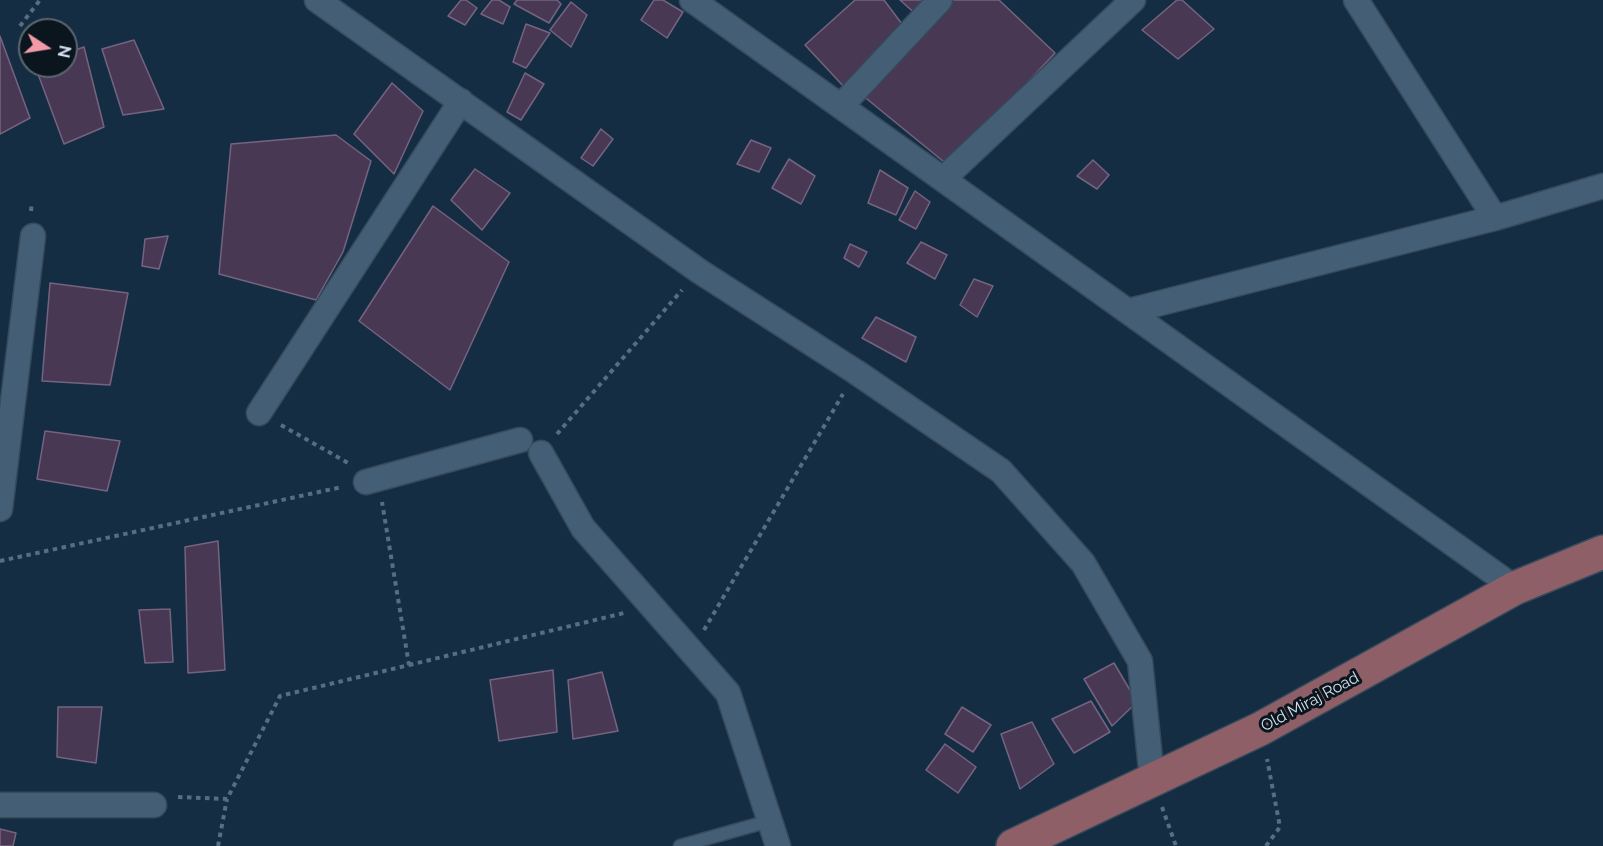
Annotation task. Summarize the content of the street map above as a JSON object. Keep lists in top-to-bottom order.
{
  "streets": {
    "main road": ["Old Miraj Road"]
  },
  "north": "right"
}
